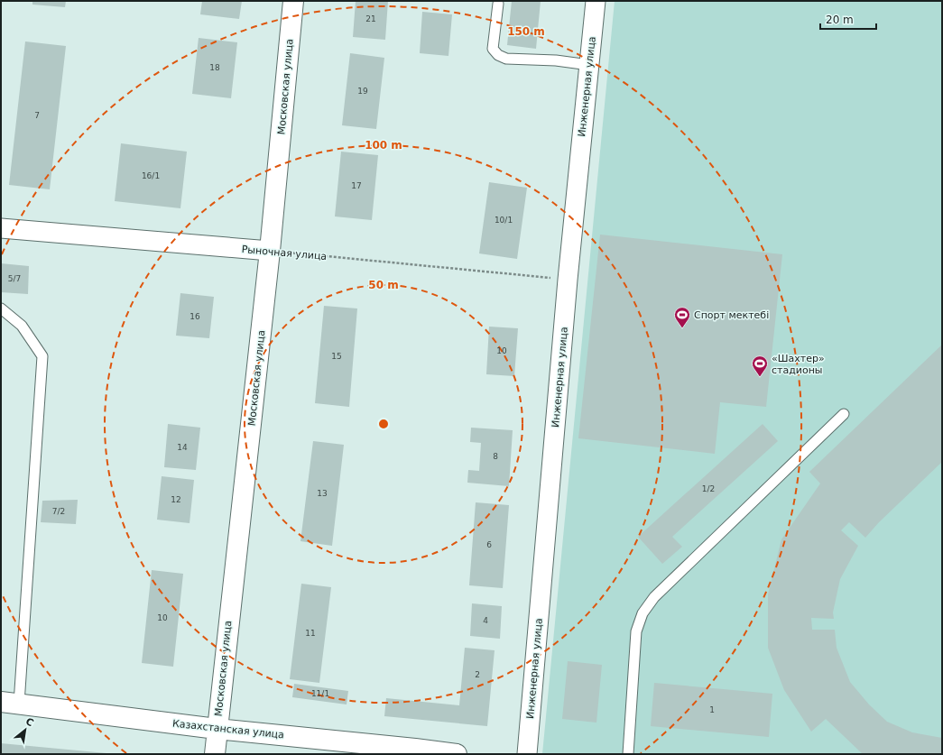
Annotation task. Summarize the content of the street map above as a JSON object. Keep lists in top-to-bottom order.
{
  "streets": {
    "street": [
      "Московская улица",
      "Инженерная улица",
      "Рыночная улица",
      "Казахстанская улица"
    ]
  },
  "crossings": [
    ["Московская улица", "Рыночная улица"],
    ["Московская улица", "Казахстанская улица"],
    ["Инженерная улица", "Рыночная улица"]
  ],
  "places": {
    "sports": ["Спорт мектебі", "«Шахтер» стадионы"]
  },
  "house_numbers": [
    "21",
    "18",
    "19",
    "7",
    "16/1",
    "17",
    "10/1",
    "5/7",
    "16",
    "10",
    "15",
    "14",
    "8",
    "1/2",
    "13",
    "12",
    "7/2",
    "6",
    "10",
    "4",
    "11",
    "2",
    "11/1",
    "1"
  ],
  "scale_bar": "20 m",
  "north": "top right",
  "rings": ["150 m", "100 m", "50 m"]
}
